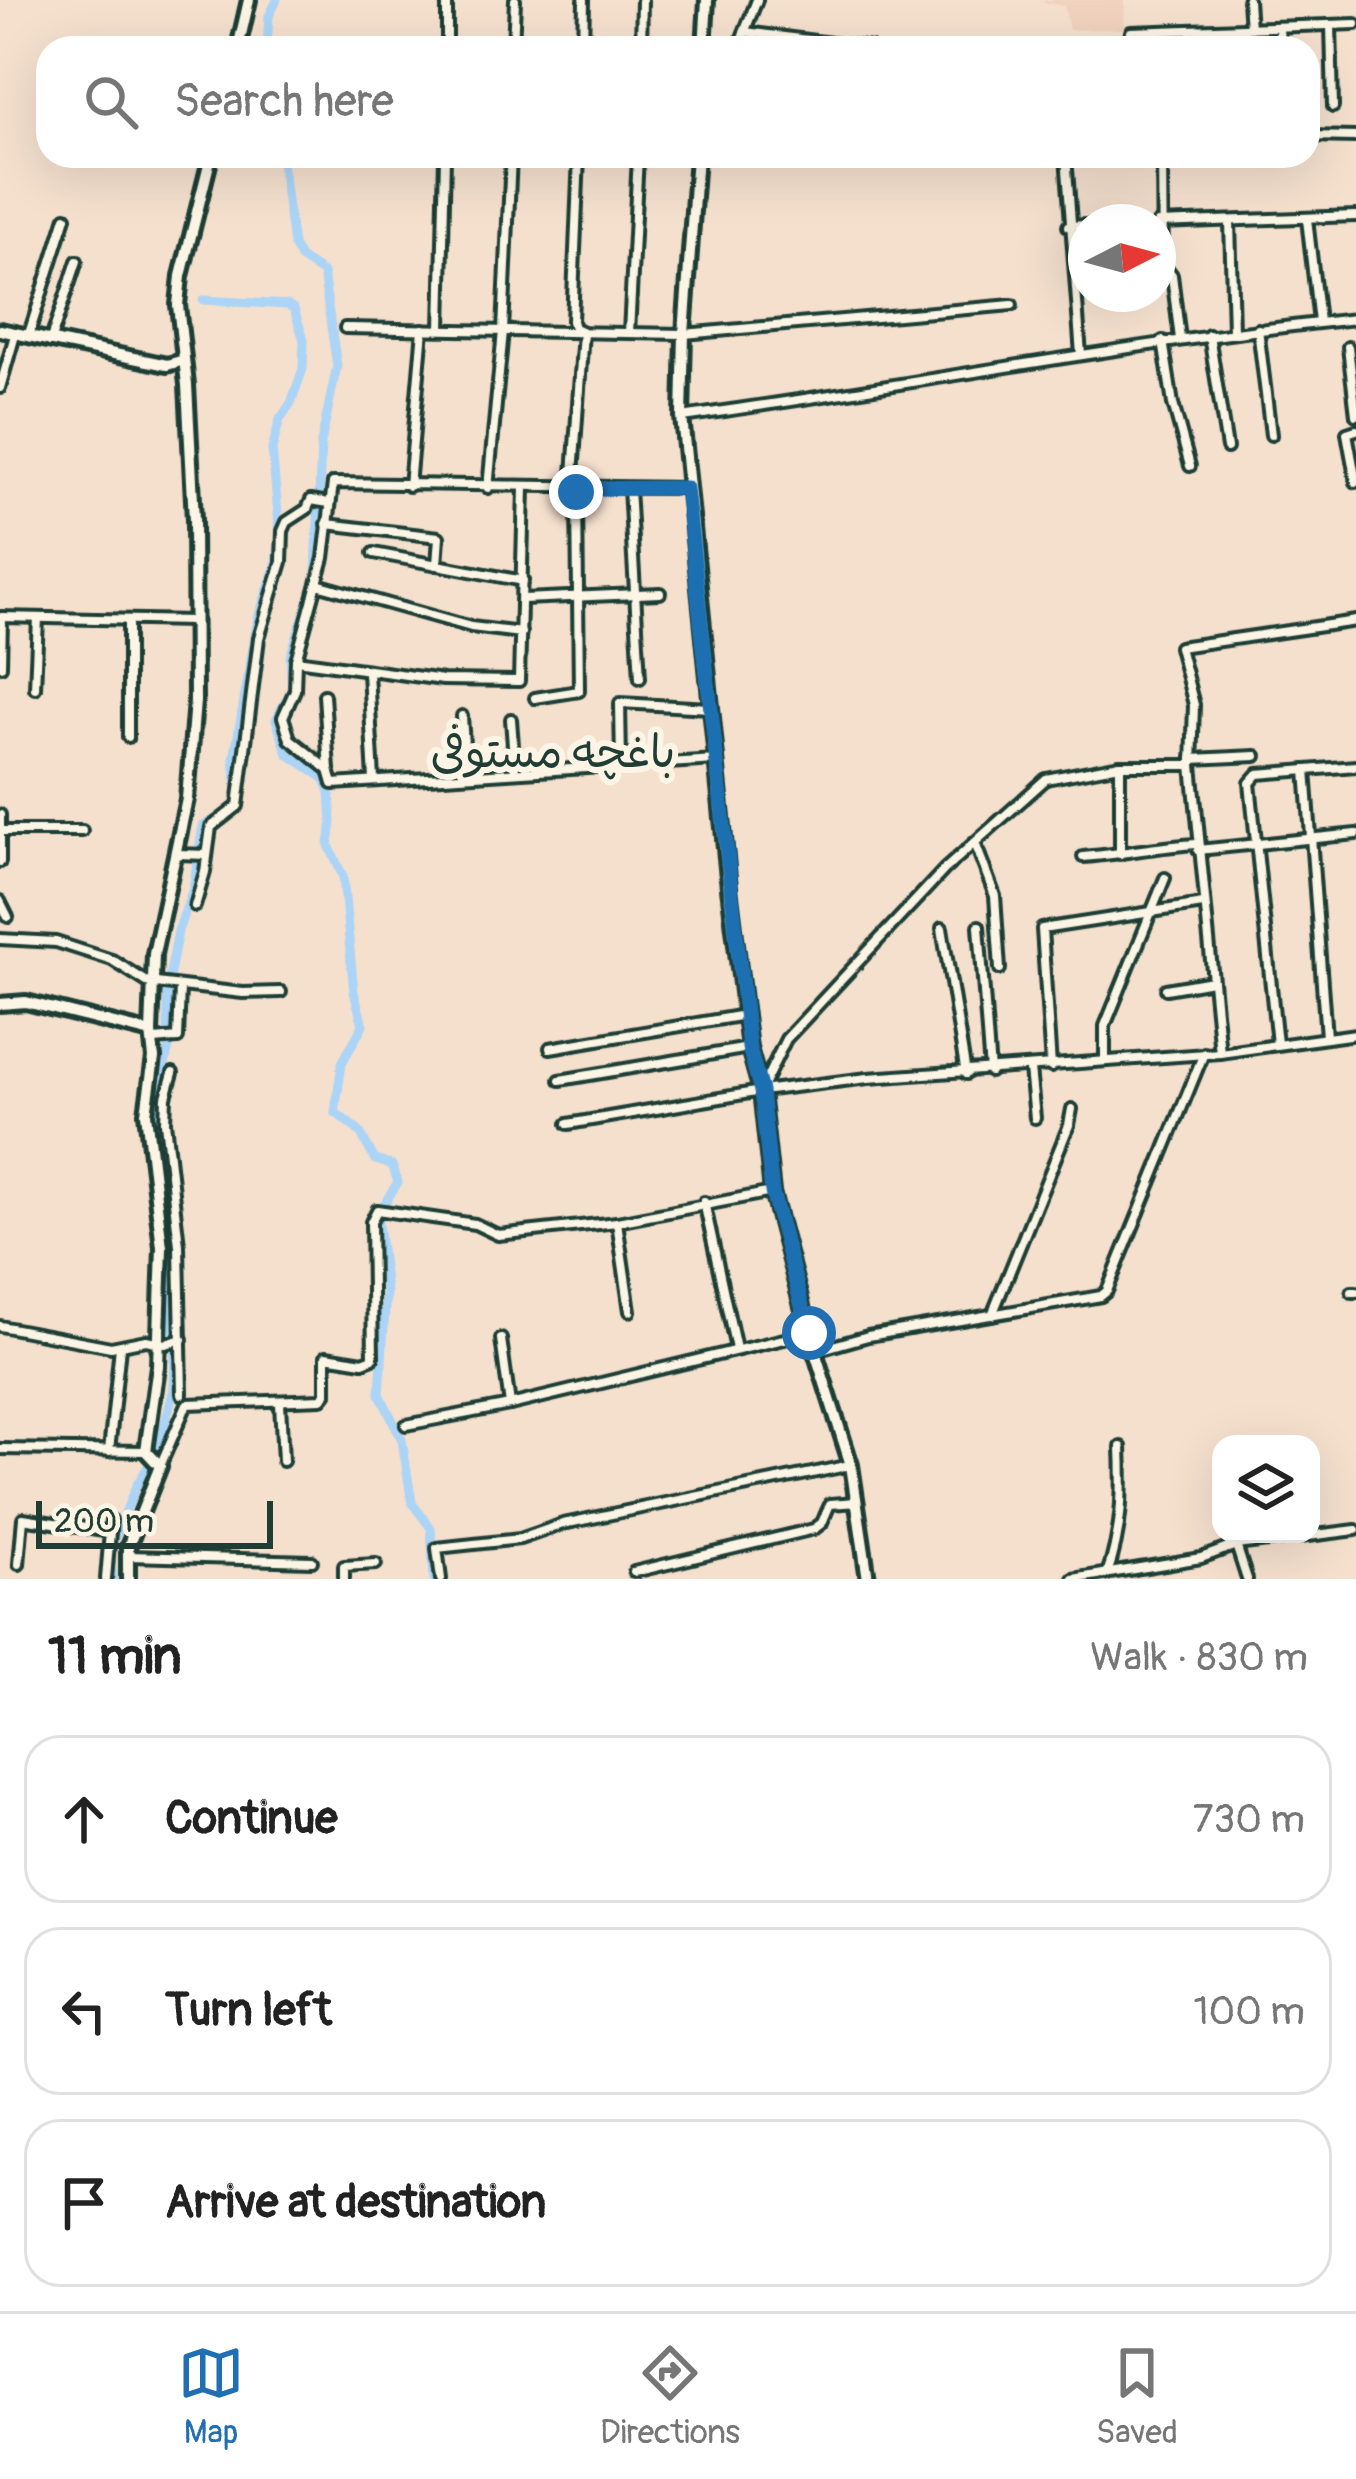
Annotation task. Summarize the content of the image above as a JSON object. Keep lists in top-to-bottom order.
{
  "districts": ["باغچه مستوفی"],
  "scale_bar": "200 m",
  "north": "right",
  "page": {
    "search": "Search here",
    "scale": "200 m",
    "heading": ["11 min", "Walk · 830 m"],
    "list": [
      ["Continue", "730 m"],
      ["Turn left", "100 m"],
      "Arrive at destination"
    ],
    "nav": ["Map", "Directions", "Saved"]
  }
}
